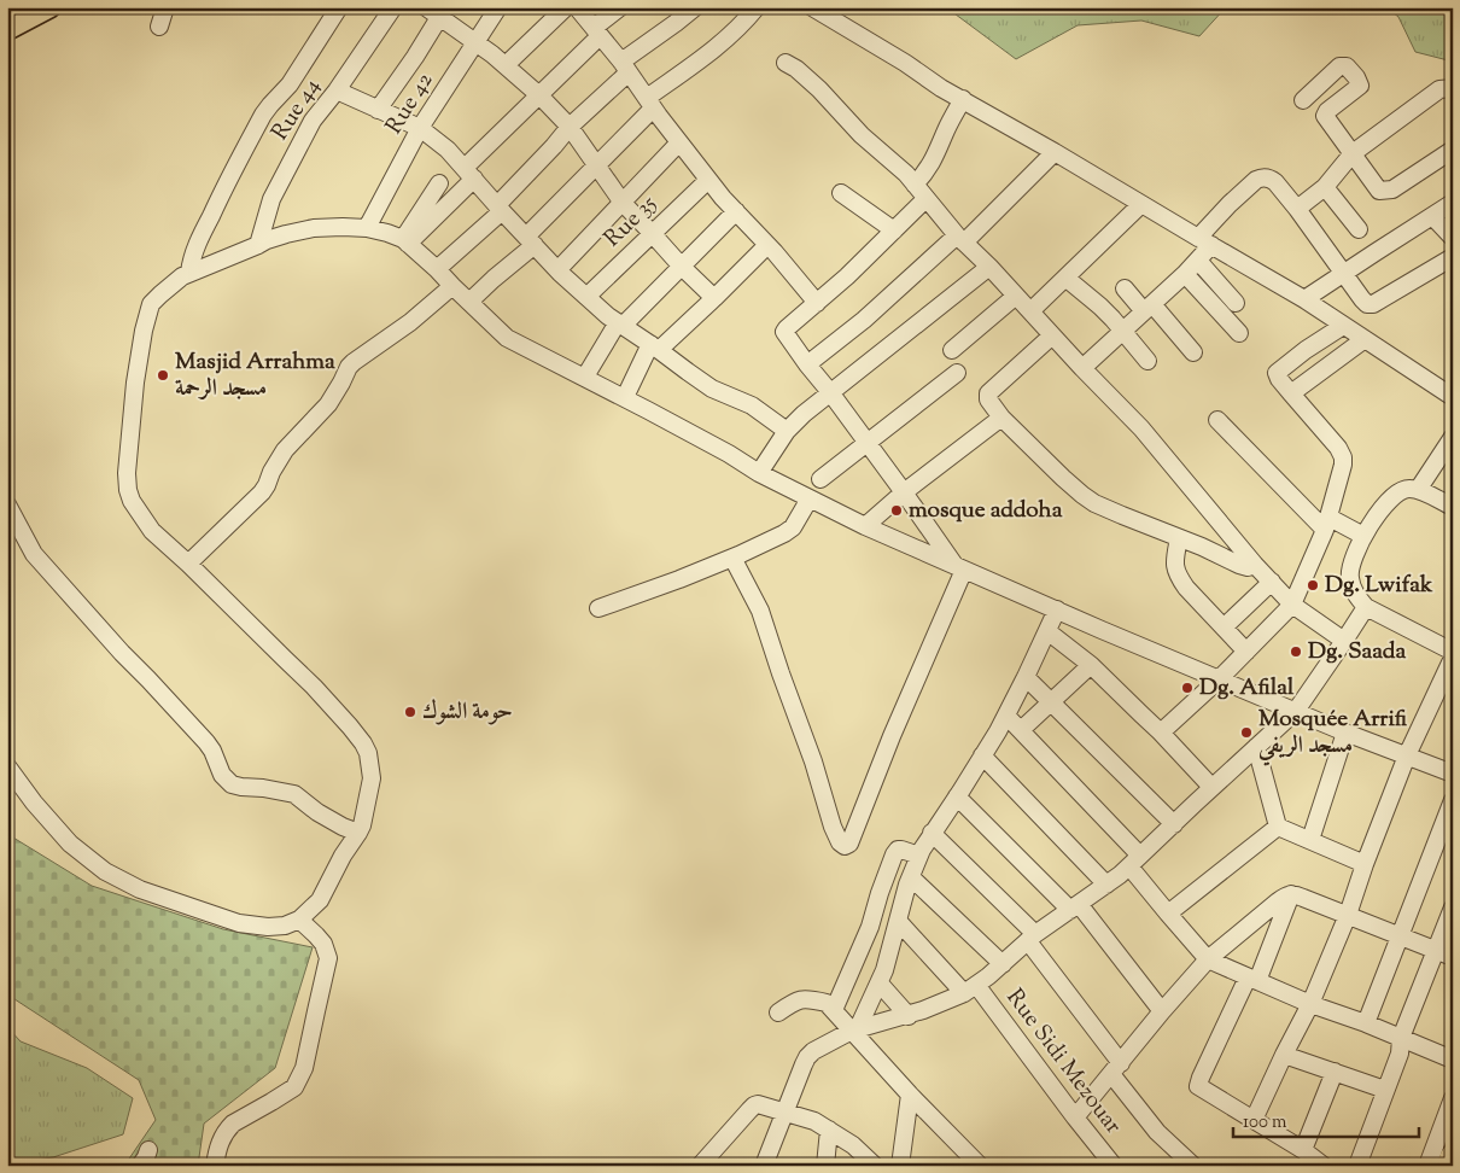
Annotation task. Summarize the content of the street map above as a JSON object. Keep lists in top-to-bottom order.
{
  "streets": {
    "street": [
      "Rue 42",
      "Rue 44",
      "Rue 35",
      "Rue Sidi Mezouar"
    ]
  },
  "places": [
    "Masjid Arrahma مسجد الرحمة",
    "mosque addoha",
    "Dg. Lwifak",
    "Dg. Saada",
    "Dg. Afilal",
    "حومة الشوك",
    "Mosquée Arrifi مسجد الريفي"
  ],
  "scale_bar": "100 m"
}
